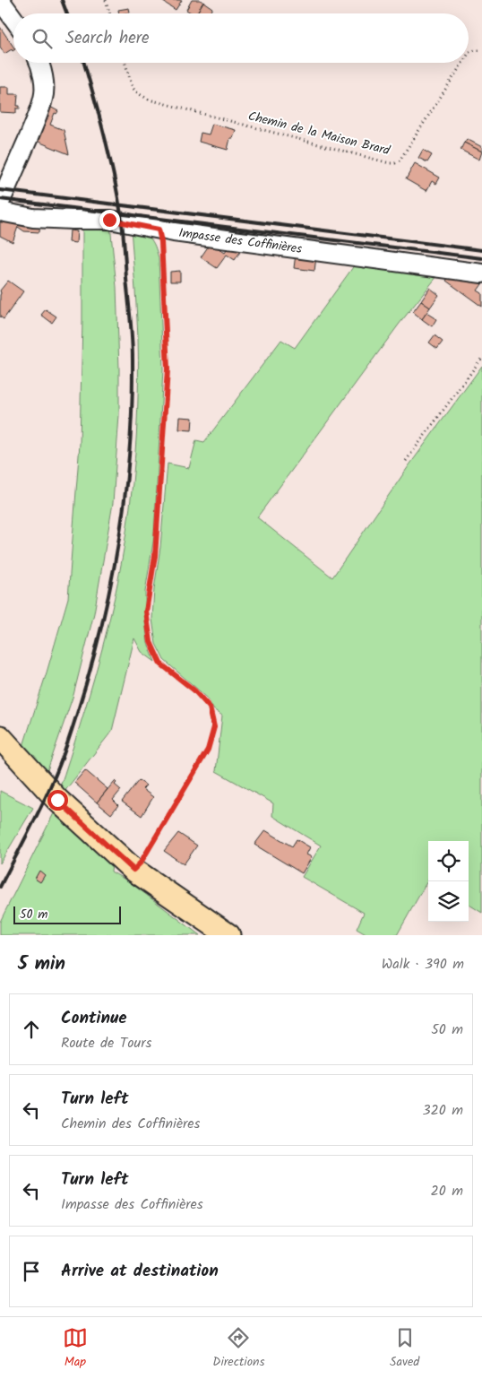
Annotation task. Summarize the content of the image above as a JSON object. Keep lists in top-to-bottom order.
{
  "streets": {
    "street": ["Impasse des Coffinières"],
    "path": ["Chemin de la Maison Brard"]
  },
  "scale_bar": "50 m",
  "page": {
    "search": "Search here",
    "scale": "50 m",
    "heading": ["5 min", "Walk · 390 m"],
    "list": [
      ["Continue", "Route de Tours", "50 m"],
      ["Turn left", "Chemin des Coffinières", "320 m"],
      ["Turn left", "Impasse des Coffinières", "20 m"],
      "Arrive at destination"
    ],
    "nav": ["Map", "Directions", "Saved"]
  }
}
